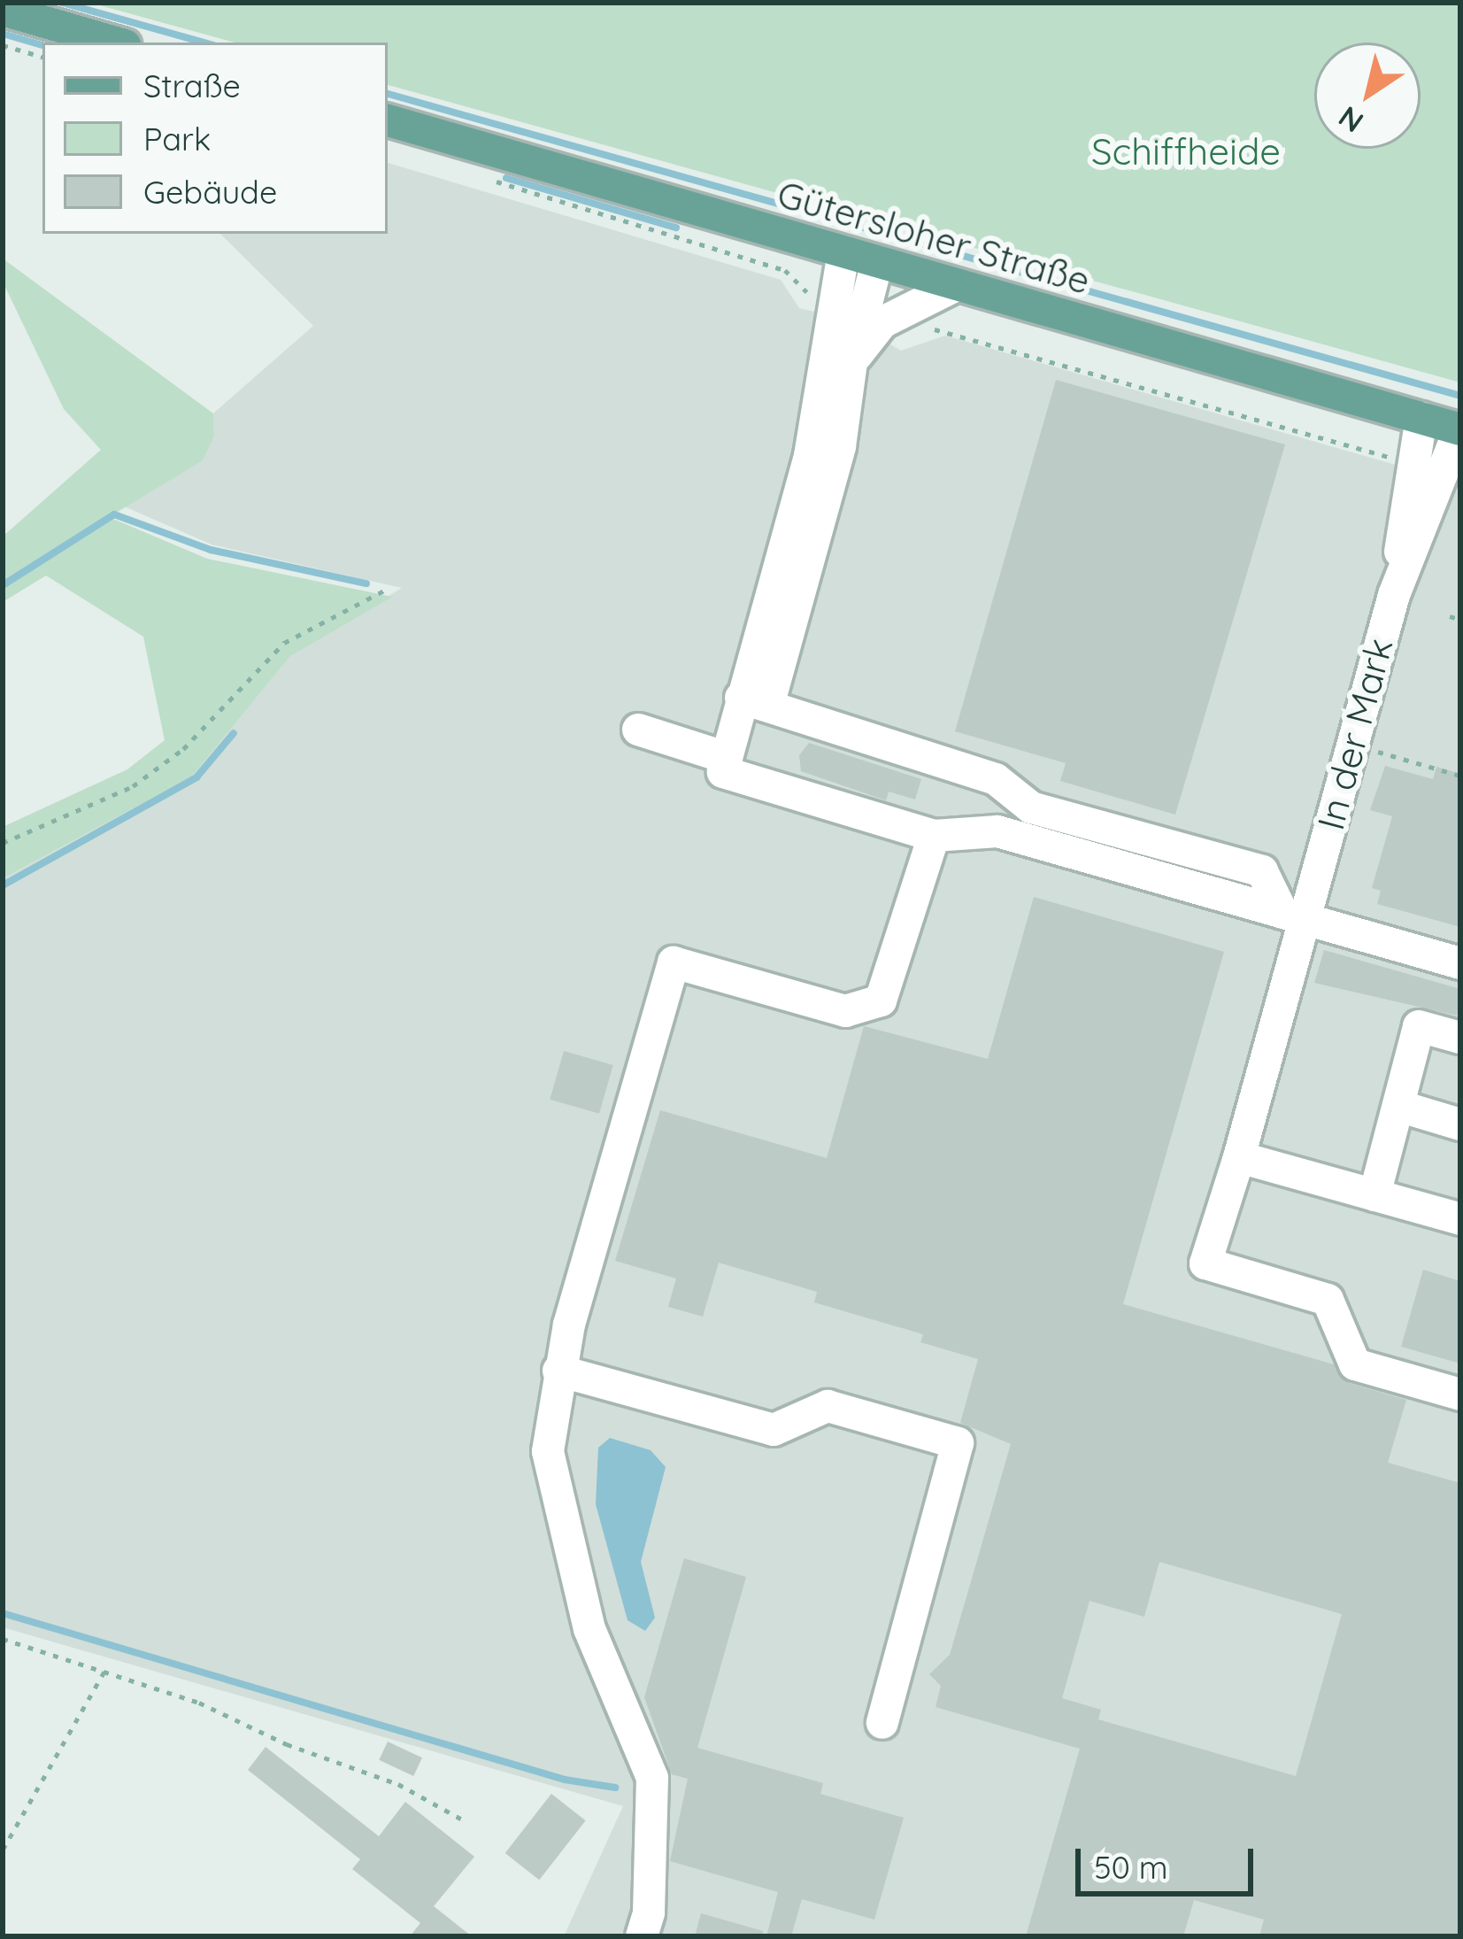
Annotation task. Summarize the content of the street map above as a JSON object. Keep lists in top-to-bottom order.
{
  "streets": {
    "main road": ["Gütersloher Straße"],
    "street": ["In der Mark"]
  },
  "crossings": [
    ["Gütersloher Straße", "In der Mark"]
  ],
  "parks": ["Schiffheide"],
  "legend": ["Straße", "Park", "Gebäude"],
  "scale_bar": "50 m",
  "north": "bottom left"
}
